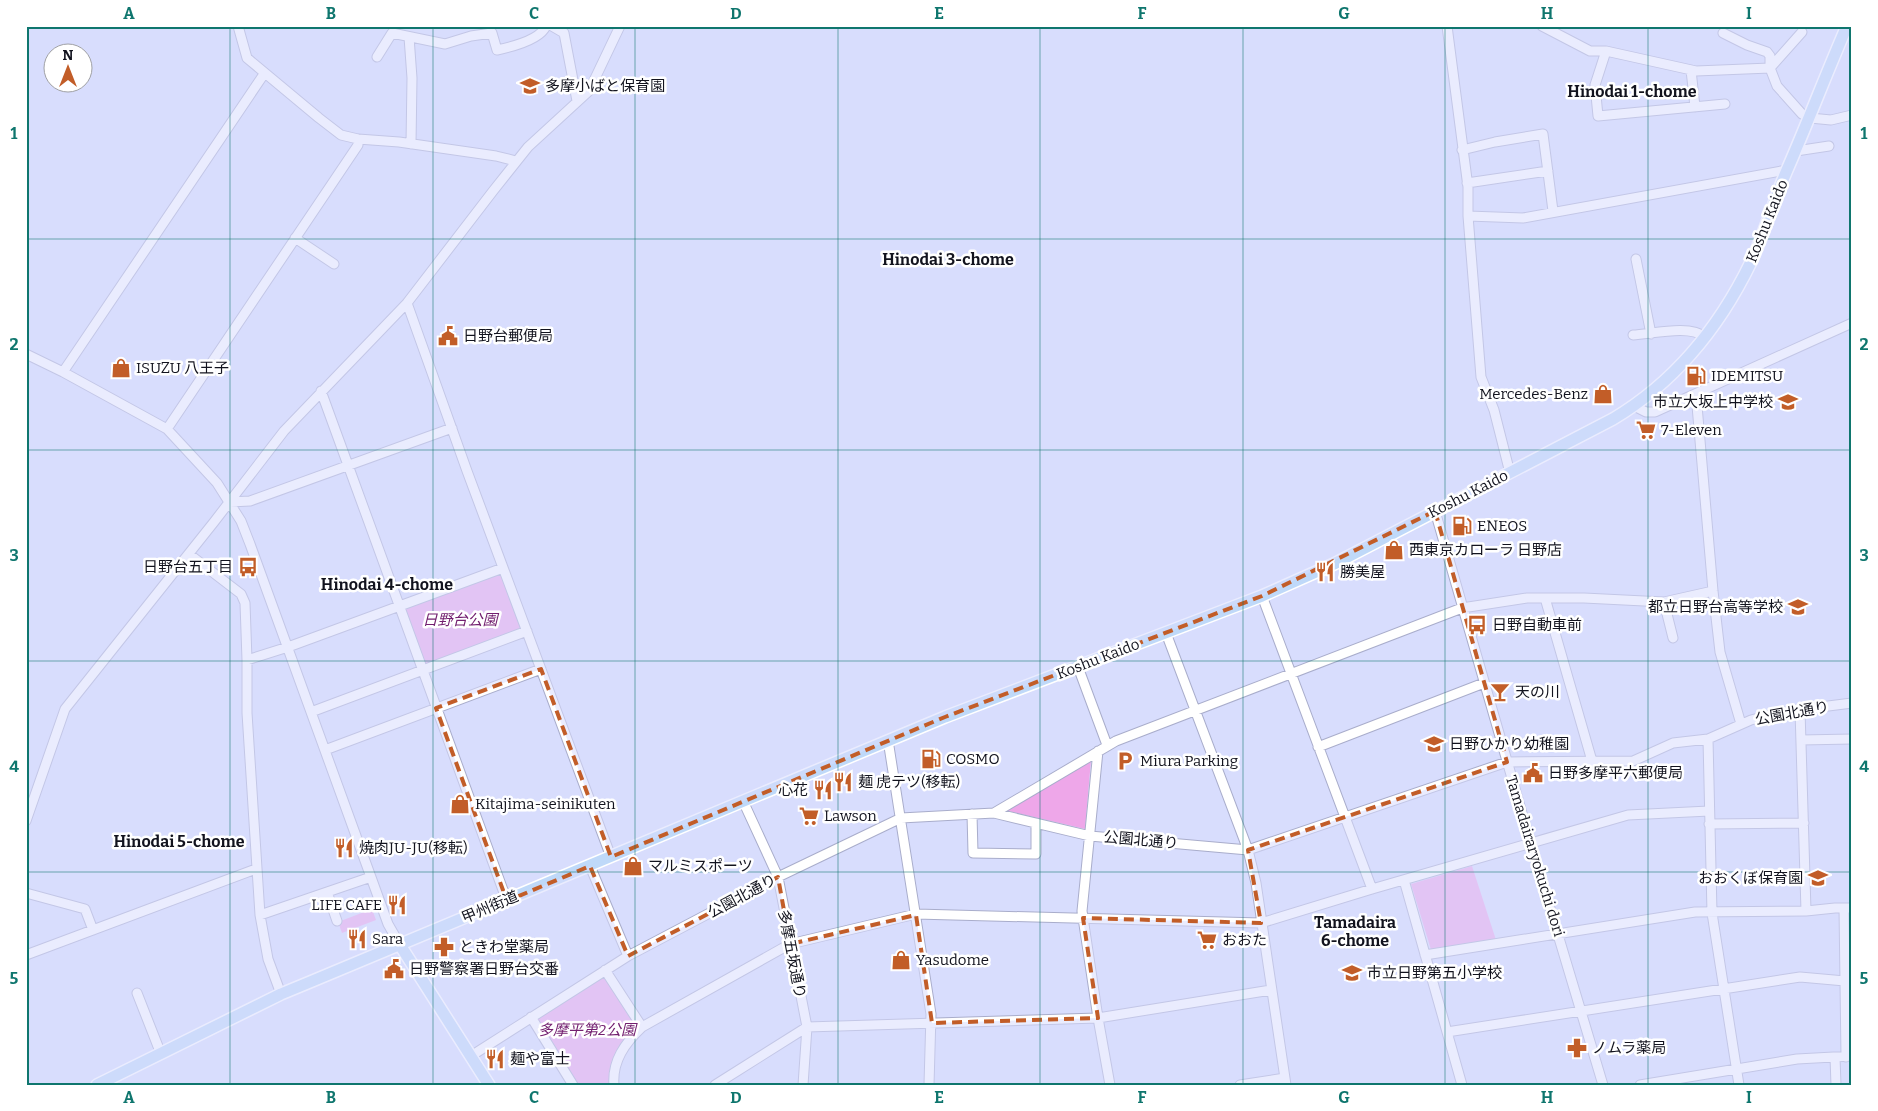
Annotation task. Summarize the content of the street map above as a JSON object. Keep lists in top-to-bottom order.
{
  "streets": {
    "main road": ["Koshu Kaido", "甲州街道"],
    "street": ["公園北通り", "Tamadairaryokuchi dori", "多摩五坂通り"]
  },
  "crossings": [
    ["Koshu Kaido", "Tamadairaryokuchi dori"],
    ["Koshu Kaido", "甲州街道"],
    ["公園北通り", "Tamadairaryokuchi dori"],
    ["公園北通り", "多摩五坂通り"],
    ["甲州街道", "多摩五坂通り"]
  ],
  "districts": [
    "Hinodai 1-chome",
    "Hinodai 3-chome",
    "Hinodai 4-chome",
    "Hinodai 5-chome",
    "Tamadaira 6-chome"
  ],
  "parks": ["日野台公園", "多摩平第2公園"],
  "places": {
    "school or university": [
      "多摩小ばと保育園",
      "市立大坂上中学校",
      "都立日野台高等学校",
      "日野ひかり幼稚園",
      "おおくぼ保育園",
      "市立日野第五小学校"
    ],
    "public building": ["日野台郵便局", "日野多摩平六郵便局", "日野警察署日野台交番"],
    "shop": [
      "ISUZU 八王子",
      "Mercedes-Benz",
      "西東京カローラ 日野店",
      "Kitajima-seinikuten",
      "マルミスポーツ",
      "Yasudome"
    ],
    "fuel station": ["IDEMITSU", "ENEOS", "COSMO"],
    "supermarket": ["7-Eleven", "Lawson", "おおた"],
    "bus stop": ["日野台五丁目", "日野自動車前"],
    "restaurant": [
      "勝美屋",
      "麺 虎テツ(移転)",
      "心花",
      "焼肉JU-JU(移転)",
      "LIFE CAFE",
      "Sara",
      "麺や富士"
    ],
    "bar": ["天の川"],
    "parking": ["Miura Parking"],
    "pharmacy": ["ときわ堂薬局", "ノムラ薬局"]
  },
  "north": "top",
  "grid": {
    "columns": [
      "A",
      "B",
      "C",
      "D",
      "E",
      "F",
      "G",
      "H",
      "I"
    ],
    "rows": [
      "1",
      "2",
      "3",
      "4",
      "5"
    ]
  }
}
